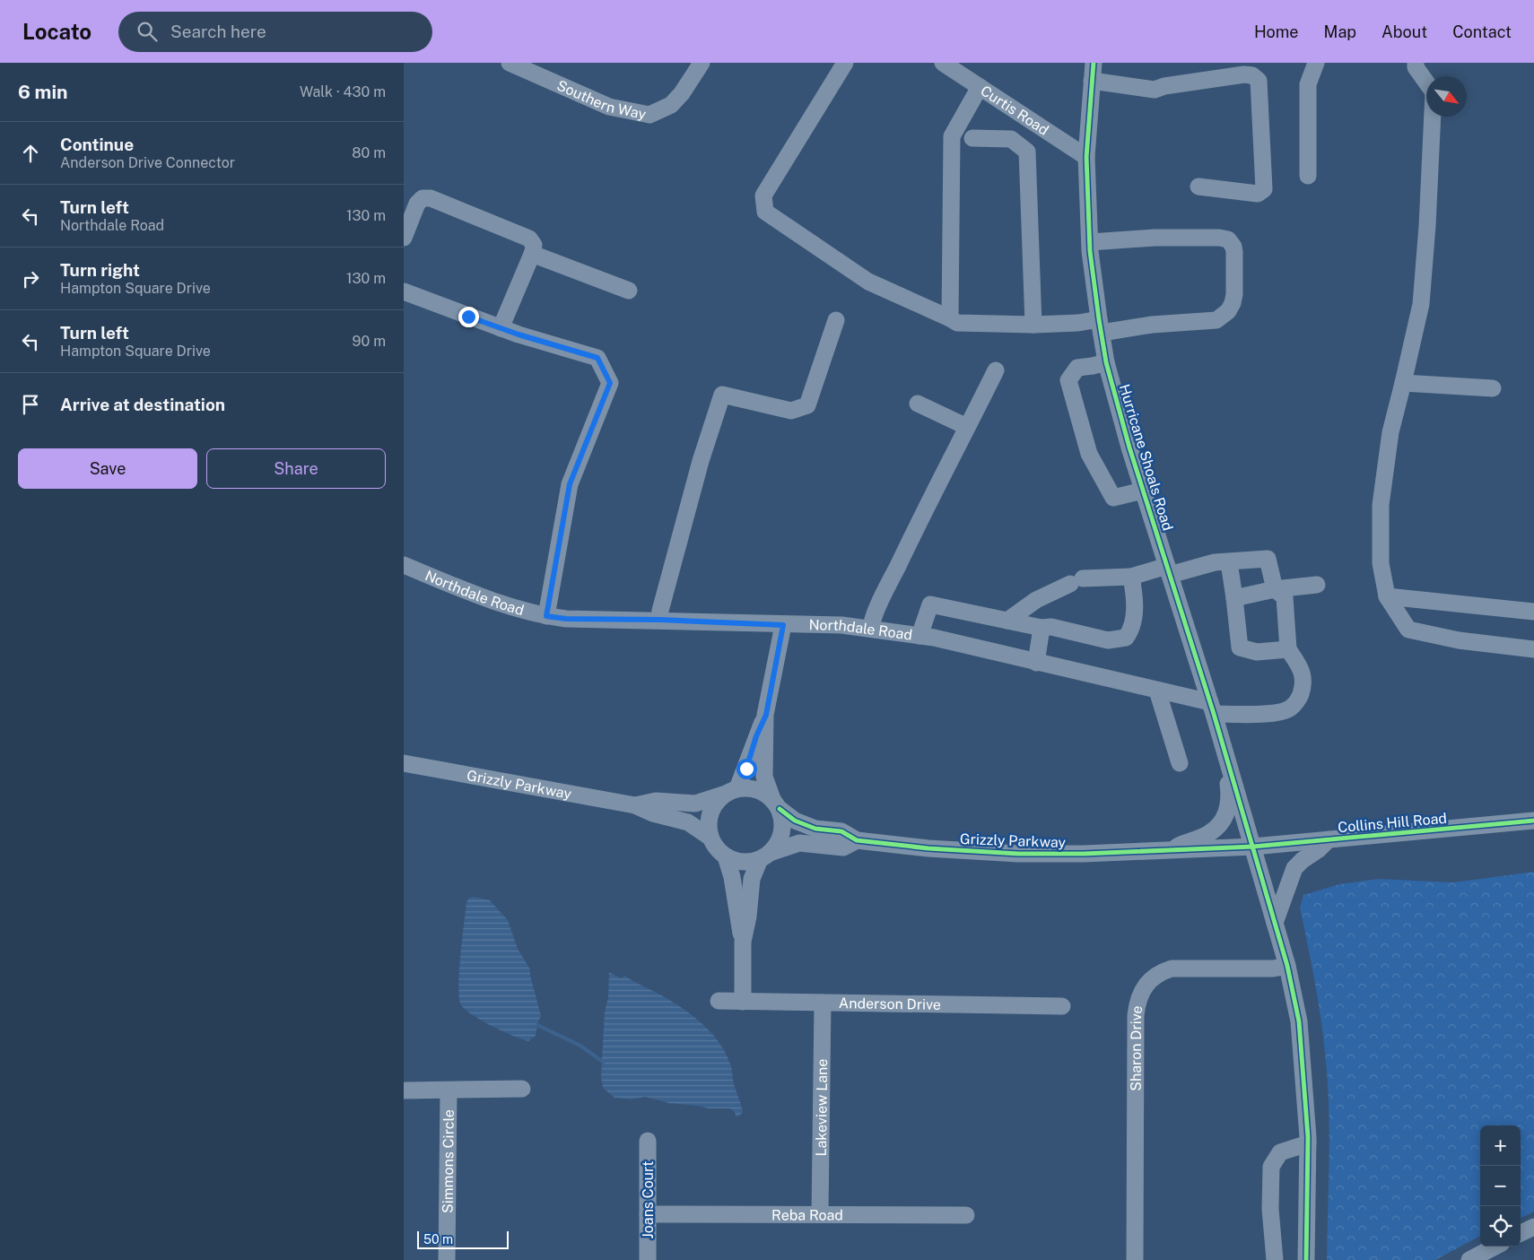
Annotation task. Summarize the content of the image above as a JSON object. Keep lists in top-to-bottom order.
{
  "streets": {
    "street": [
      "Southern Way",
      "Curtis Road",
      "Hurricane Shoals Road",
      "Northdale Road",
      "Grizzly Parkway",
      "Collins Hill Road",
      "Anderson Drive",
      "Sharon Drive",
      "Lakeview Lane",
      "Simmons Circle",
      "Joans Court",
      "Reba Road"
    ]
  },
  "crossings": [
    ["Curtis Road", "Hurricane Shoals Road"],
    ["Hurricane Shoals Road", "Northdale Road"],
    ["Hurricane Shoals Road", "Grizzly Parkway"],
    ["Hurricane Shoals Road", "Collins Hill Road"],
    ["Hurricane Shoals Road", "Sharon Drive"],
    ["Grizzly Parkway", "Collins Hill Road"],
    ["Anderson Drive", "Lakeview Lane"],
    ["Lakeview Lane", "Reba Road"],
    ["Joans Court", "Reba Road"]
  ],
  "scale_bar": "50 m",
  "north": "bottom right",
  "page": {
    "header": "Locato",
    "search": "Search here",
    "nav": [
      "Home",
      "Map",
      "About",
      "Contact"
    ],
    "heading": ["6 min", "Walk · 430 m"],
    "list": [
      ["Continue", "Anderson Drive Connector", "80 m"],
      ["Turn left", "Northdale Road", "130 m"],
      ["Turn right", "Hampton Square Drive", "130 m"],
      ["Turn left", "Hampton Square Drive", "90 m"],
      "Arrive at destination"
    ],
    "buttons": ["Save", "Share"],
    "map_buttons": ["+", "−"],
    "scale": "50 m"
  }
}
